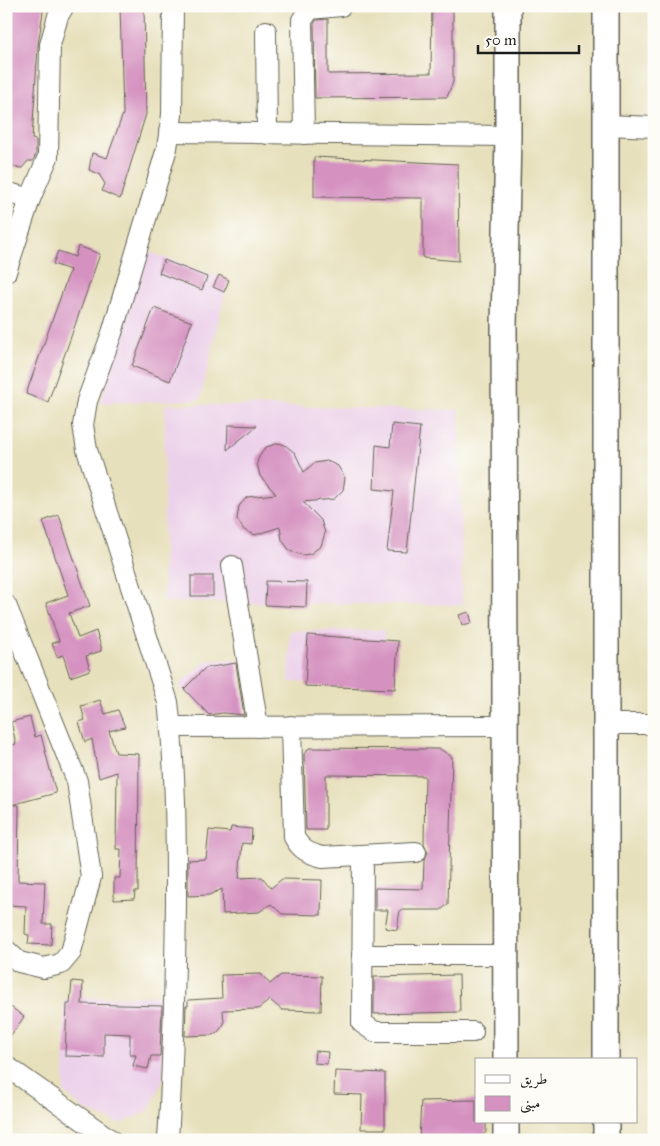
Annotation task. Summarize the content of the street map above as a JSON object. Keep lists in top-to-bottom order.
{
  "legend": ["طريق", "مبنى"],
  "scale_bar": "50 m"
}
